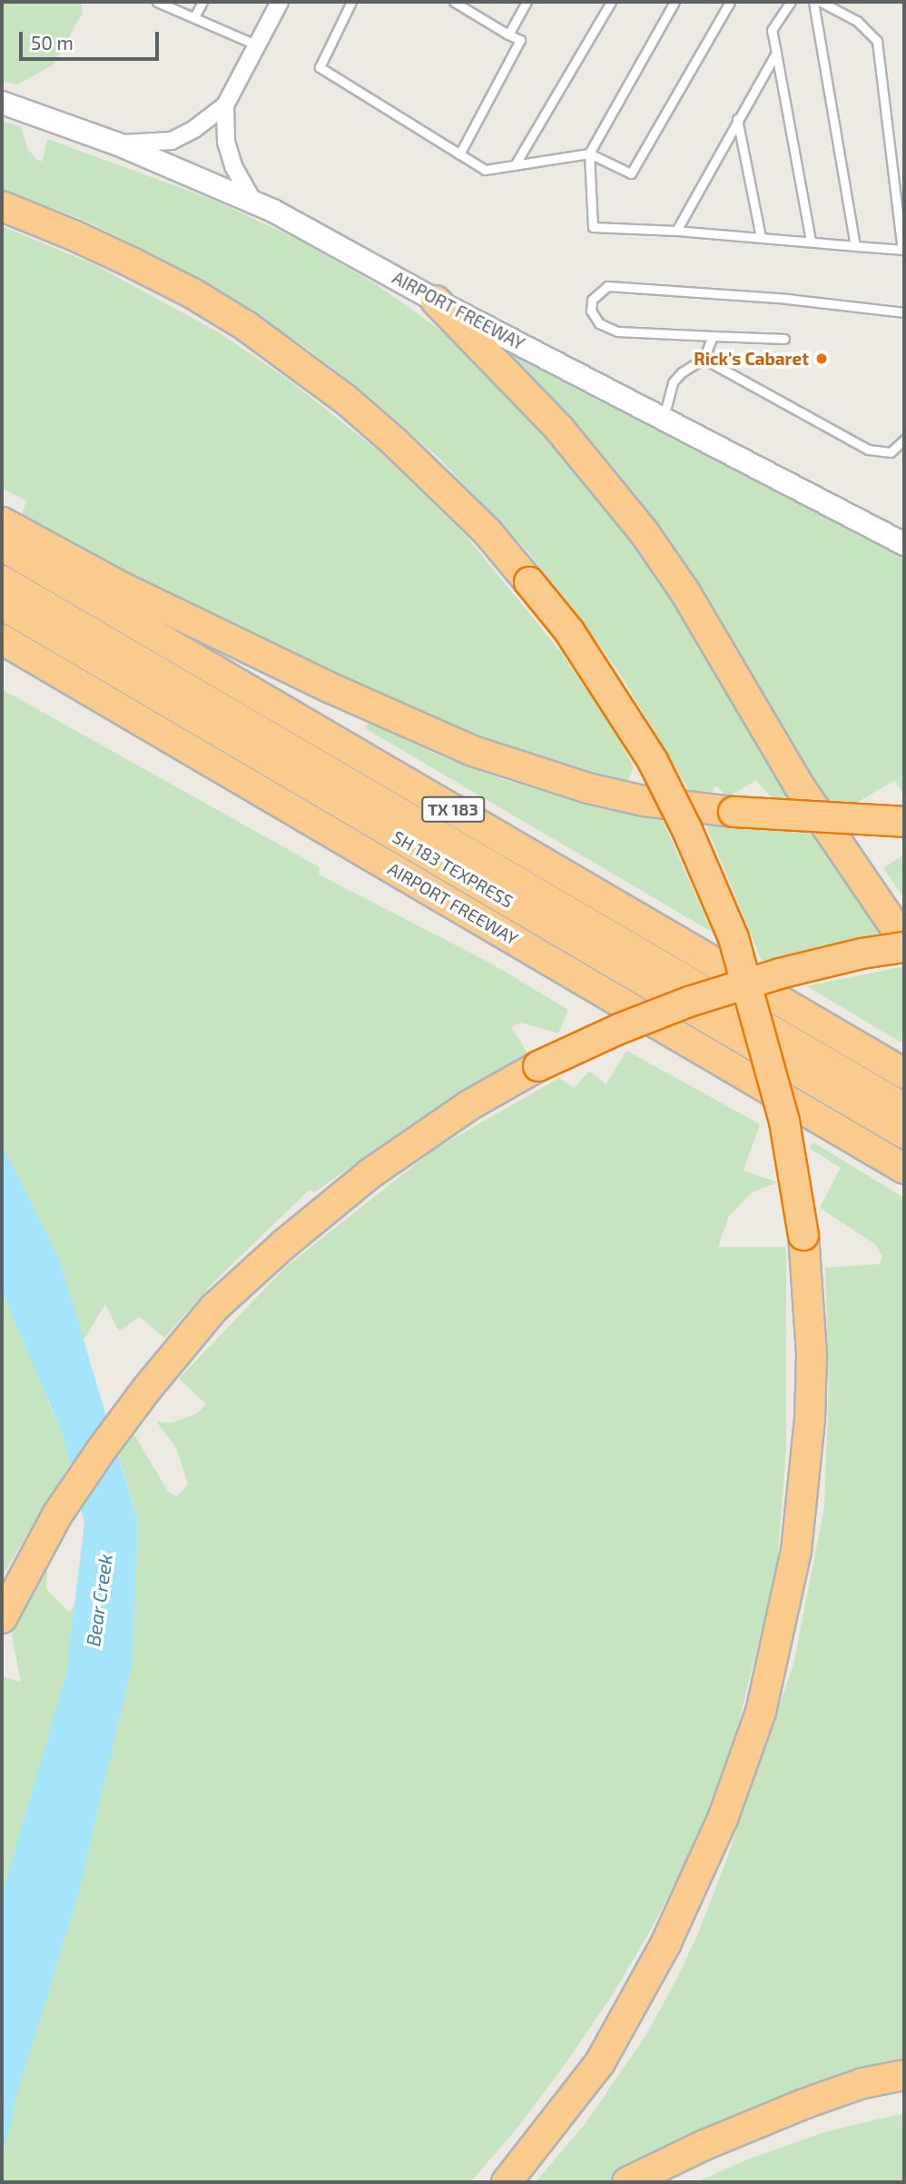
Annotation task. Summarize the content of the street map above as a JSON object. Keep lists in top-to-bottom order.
{
  "streets": {
    "highway": ["AIRPORT FREEWAY", "TX 183", "SH 183 TEXPRESS"]
  },
  "water": ["Bear Creek"],
  "places": ["Rick's Cabaret"],
  "scale_bar": "50 m"
}
